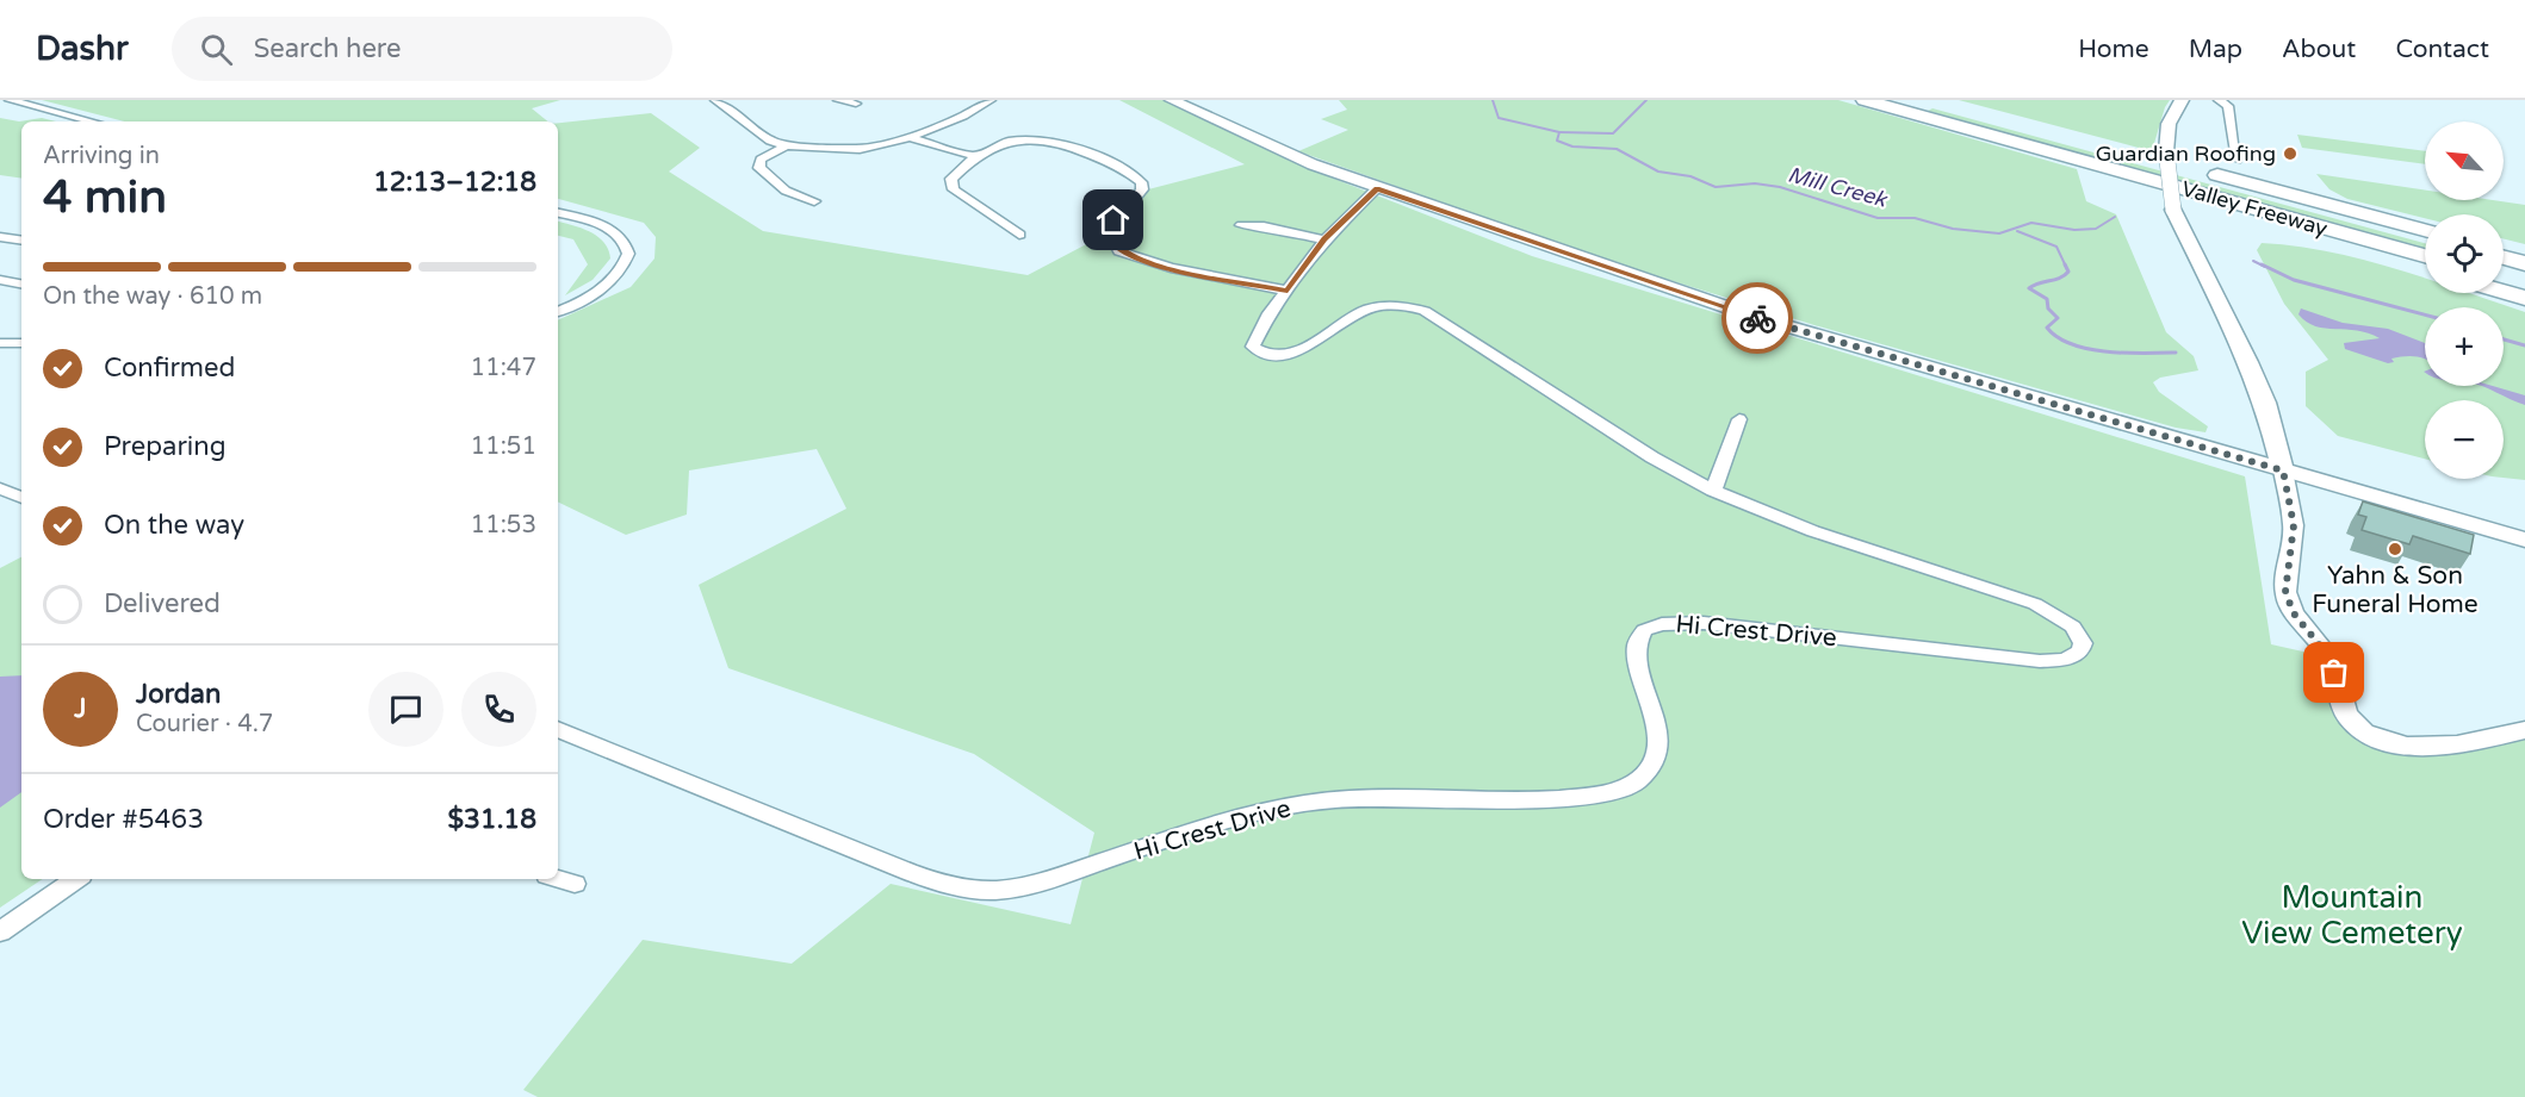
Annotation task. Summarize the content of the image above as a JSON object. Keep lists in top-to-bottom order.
{
  "streets": {
    "highway": ["Valley Freeway"],
    "street": ["Hi Crest Drive"]
  },
  "water": ["Mill Creek"],
  "parks": ["Mountain View Cemetery"],
  "places": ["Guardian Roofing", "Yahn & Son Funeral Home"],
  "north": "top left",
  "page": {
    "header": "Dashr",
    "search": "Search here",
    "nav": [
      "Home",
      "Map",
      "About",
      "Contact"
    ],
    "map_buttons": ["+", "−"],
    "heading": ["4 min", "Arriving in", "12:13–12:18"],
    "panel": [
      "Jordan",
      "Courier · 4.7",
      "Order #5463",
      "$31.18"
    ],
    "bar": "On the way · 610 m",
    "list": [
      ["Confirmed", "11:47"],
      ["Preparing", "11:51"],
      ["On the way", "11:53"],
      "Delivered"
    ],
    "round": "J"
  }
}
